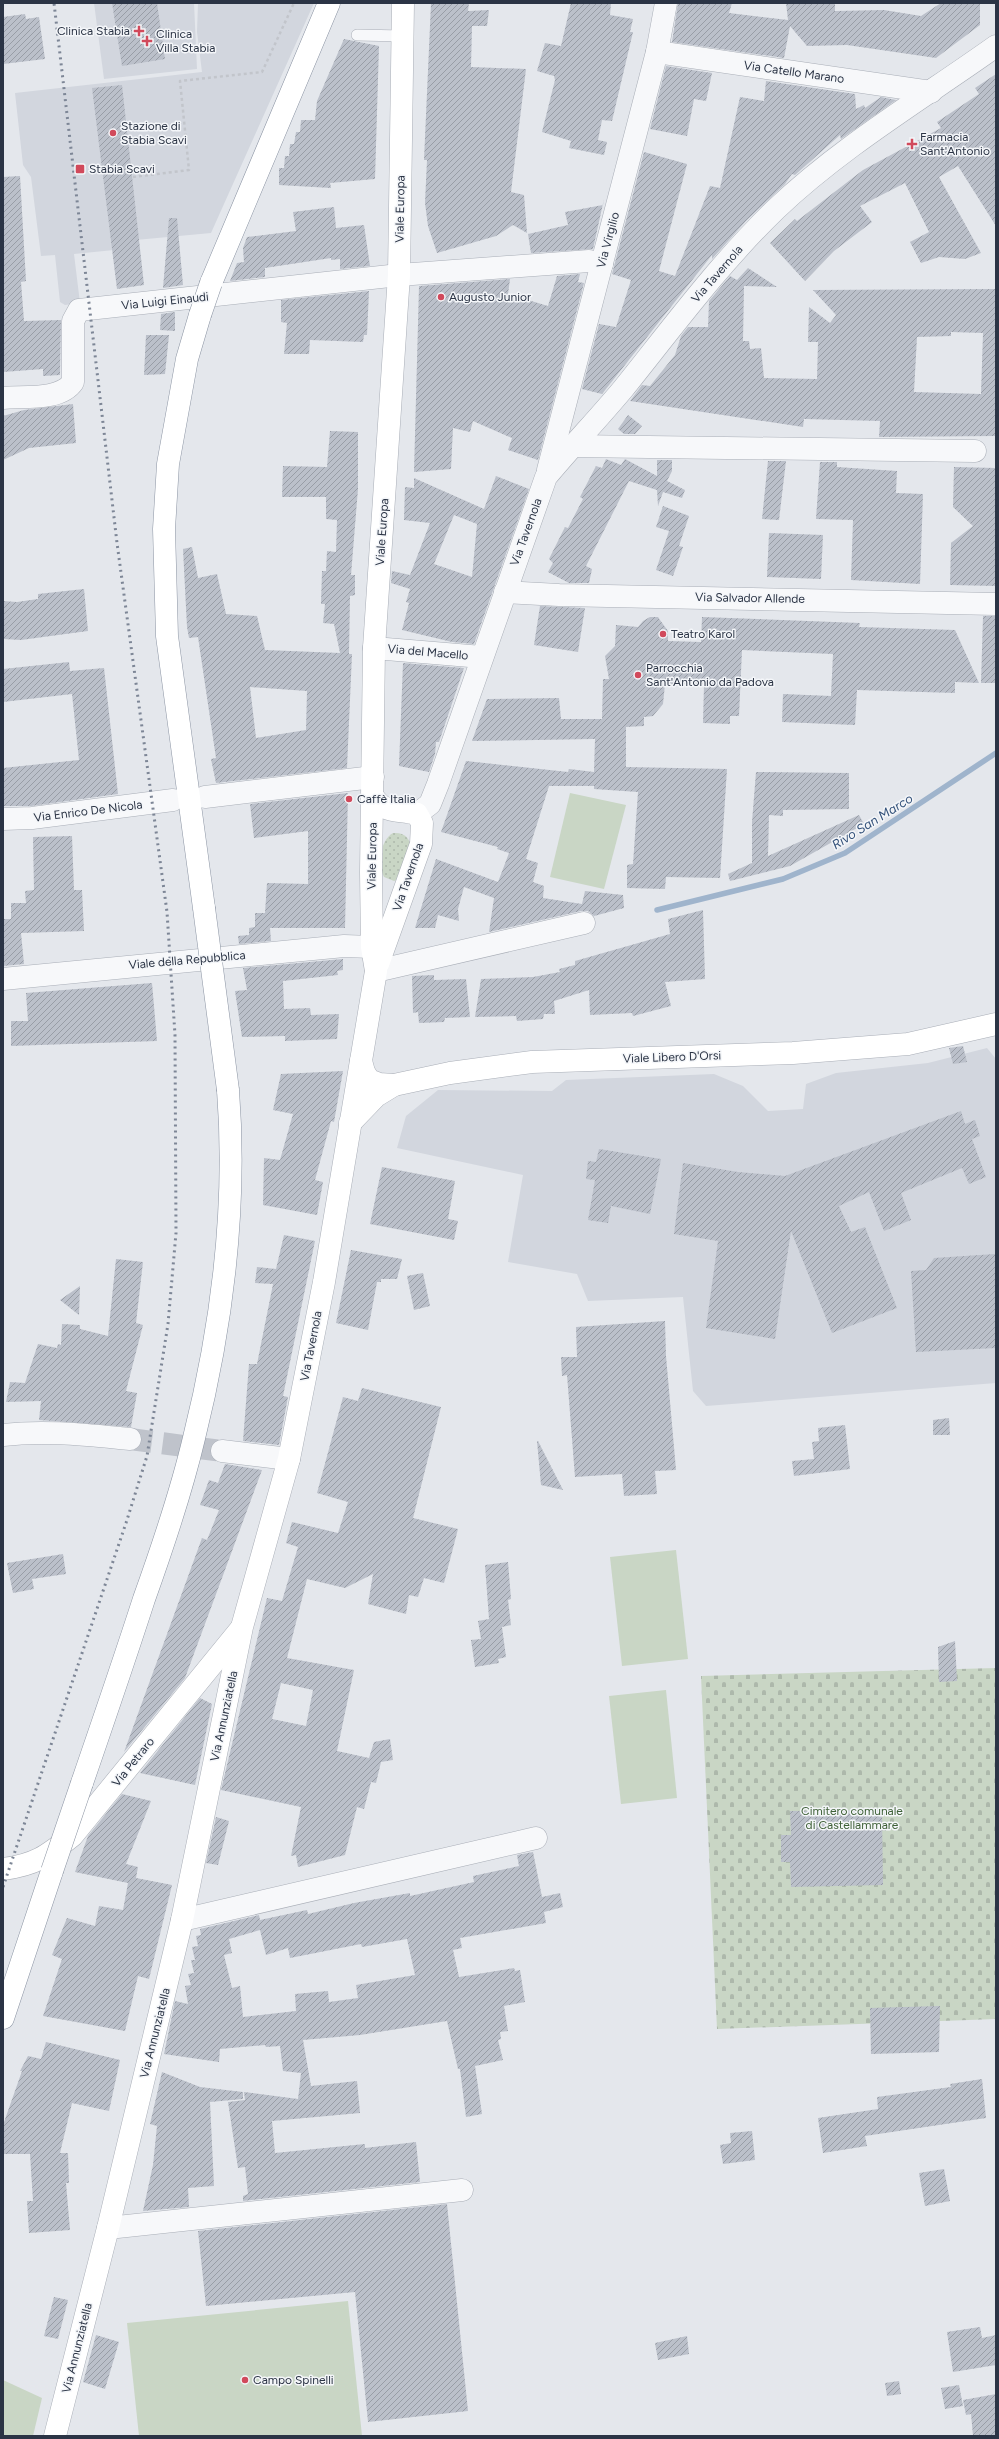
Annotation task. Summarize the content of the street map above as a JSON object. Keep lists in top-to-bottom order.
{
  "streets": {
    "main road": [
      "Viale Europa",
      "Via Tavernola",
      "Viale Libero D'Orsi",
      "Via Annunziatella",
      "Via Petraro"
    ],
    "street": [
      "Via Catello Marano",
      "Via Virgilio",
      "Via Luigi Einaudi",
      "Via Salvador Allende",
      "Via del Macello",
      "Via Enrico De Nicola",
      "Viale della Repubblica"
    ]
  },
  "crossings": [
    ["Via Catello Marano", "Via Virgilio"],
    ["Via Catello Marano", "Via Tavernola"],
    ["Viale Europa", "Via Tavernola"],
    ["Viale Europa", "Via Luigi Einaudi"],
    ["Viale Europa", "Via del Macello"],
    ["Viale Europa", "Viale della Repubblica"],
    ["Viale Europa", "Viale Libero D'Orsi"],
    ["Via Virgilio", "Via Tavernola"],
    ["Via Tavernola", "Via Salvador Allende"],
    ["Via Tavernola", "Via del Macello"],
    ["Via Tavernola", "Viale Libero D'Orsi"],
    ["Via Tavernola", "Via Annunziatella"],
    ["Via Tavernola", "Via Petraro"],
    ["Via Annunziatella", "Via Petraro"]
  ],
  "water": ["Rivo San Marco"],
  "parks": ["Cimitero comunale di Castellammare"],
  "places": {
    "health": ["Clinica Stabia", "Clinica Villa Stabia", "Farmacia Sant'Antonio"],
    "other": [
      "Stazione di Stabia Scavi",
      "Augusto Junior",
      "Teatro Karol",
      "Parrocchia Sant'Antonio da Padova",
      "Caffè Italia",
      "Campo Spinelli"
    ],
    "transit": ["Stabia Scavi"]
  }
}
